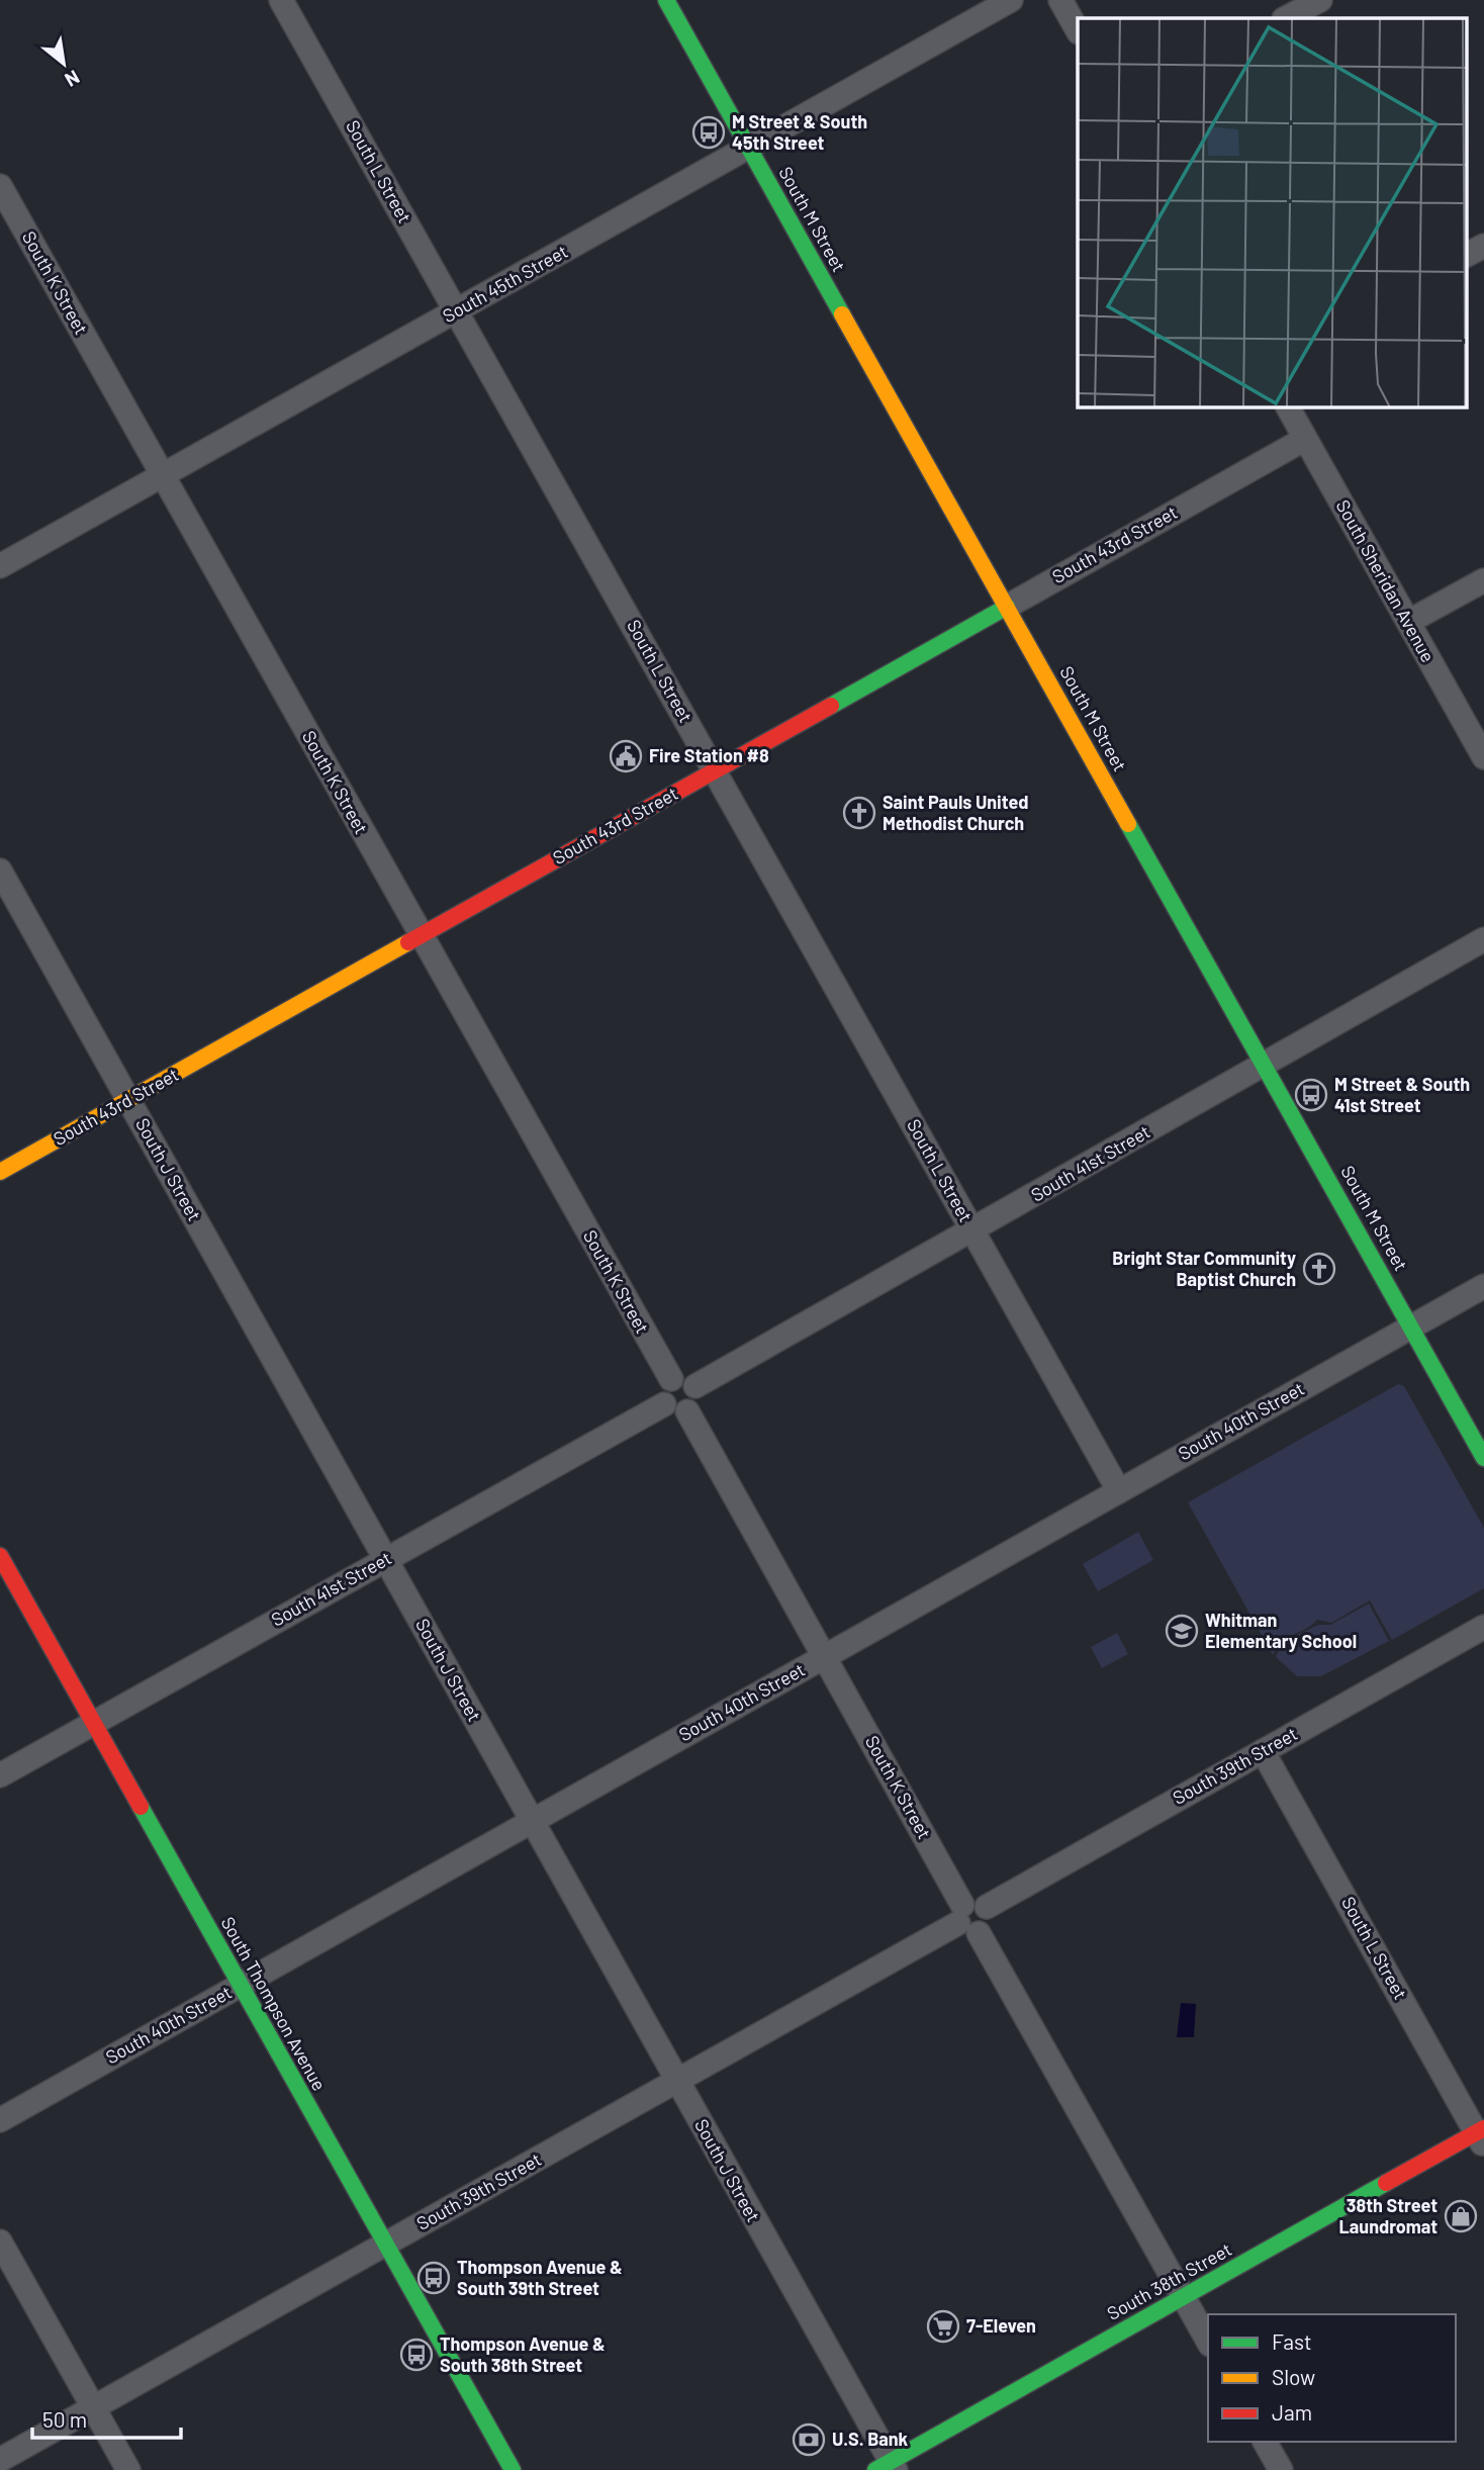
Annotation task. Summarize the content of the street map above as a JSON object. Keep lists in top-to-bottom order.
{
  "streets": {
    "street": [
      "South L Street",
      "South M Street",
      "South K Street",
      "South 45th Street",
      "South 43rd Street",
      "South Sheridan Avenue",
      "South 41st Street",
      "South J Street",
      "South 40th Street",
      "South 39th Street",
      "South Thompson Avenue",
      "South 38th Street"
    ]
  },
  "crossings": [
    ["South L Street", "South 45th Street"],
    ["South L Street", "South 43rd Street"],
    ["South L Street", "South 41st Street"],
    ["South L Street", "South 40th Street"],
    ["South L Street", "South 39th Street"],
    ["South L Street", "South 38th Street"],
    ["South M Street", "South 45th Street"],
    ["South M Street", "South 43rd Street"],
    ["South M Street", "South 41st Street"],
    ["South M Street", "South 40th Street"],
    ["South K Street", "South 45th Street"],
    ["South K Street", "South 43rd Street"],
    ["South K Street", "South 41st Street"],
    ["South K Street", "South 40th Street"],
    ["South K Street", "South 39th Street"],
    ["South K Street", "South 38th Street"],
    ["South 43rd Street", "South Sheridan Avenue"],
    ["South 43rd Street", "South J Street"],
    ["South 41st Street", "South J Street"],
    ["South 41st Street", "South Thompson Avenue"],
    ["South J Street", "South 40th Street"],
    ["South J Street", "South 39th Street"],
    ["South J Street", "South 38th Street"],
    ["South 40th Street", "South Thompson Avenue"],
    ["South 39th Street", "South Thompson Avenue"]
  ],
  "places": {
    "bus stop": [
      "M Street & South 45th Street",
      "M Street & South 41st Street",
      "Thompson Avenue & South 39th Street",
      "Thompson Avenue & South 38th Street"
    ],
    "public building": ["Fire Station #8"],
    "church": ["Saint Pauls United Methodist Church", "Bright Star Community Baptist Church"],
    "school or university": ["Whitman Elementary School"],
    "shop": ["38th Street Laundromat"],
    "supermarket": ["7-Eleven"],
    "bank": ["U.S. Bank"]
  },
  "legend": ["Fast", "Slow", "Jam"],
  "scale_bar": "50 m",
  "north": "bottom right"
}
